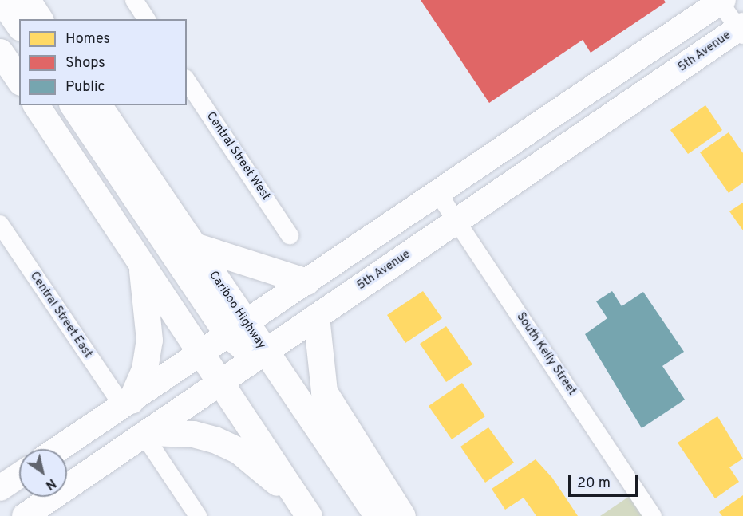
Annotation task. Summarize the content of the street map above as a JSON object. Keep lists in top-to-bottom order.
{
  "streets": {
    "highway": ["Cariboo Highway"],
    "main road": ["5th Avenue"],
    "street": ["Central Street West", "Central Street East", "South Kelly Street"]
  },
  "crossings": [
    ["5th Avenue", "Cariboo Highway"],
    ["5th Avenue", "South Kelly Street"]
  ],
  "legend": ["Homes", "Shops", "Public"],
  "scale_bar": "20 m",
  "north": "bottom right"
}
